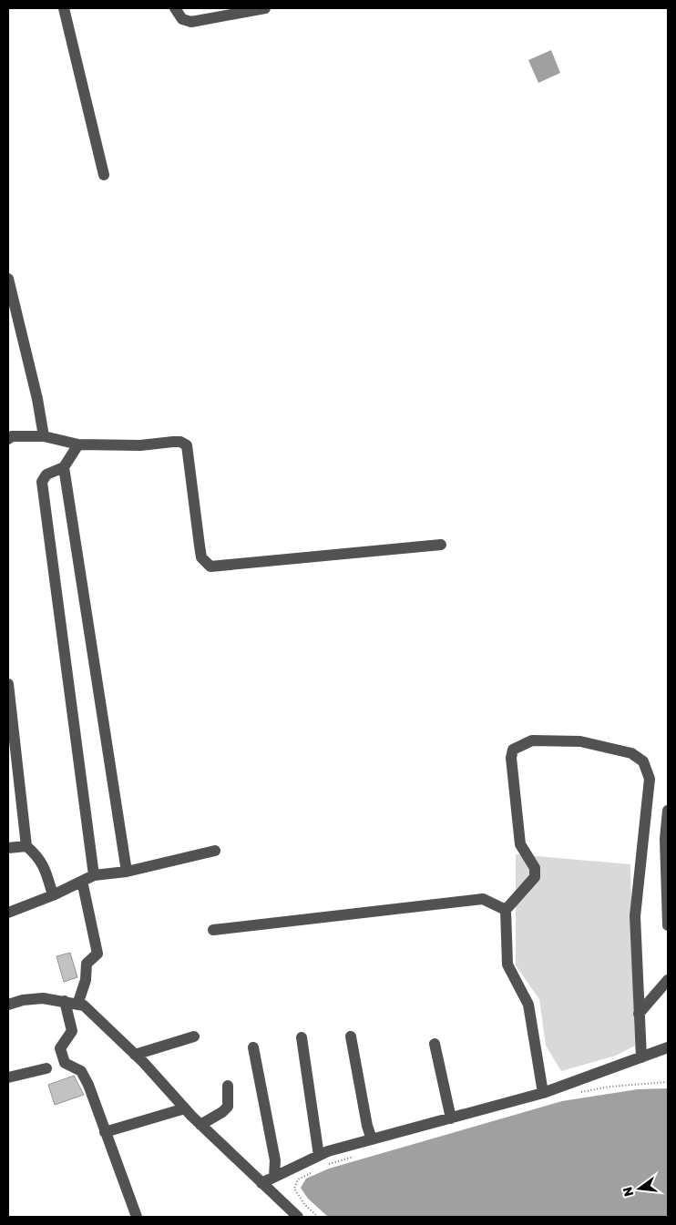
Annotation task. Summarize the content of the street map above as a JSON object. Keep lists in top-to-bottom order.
{
  "north": "left"
}
